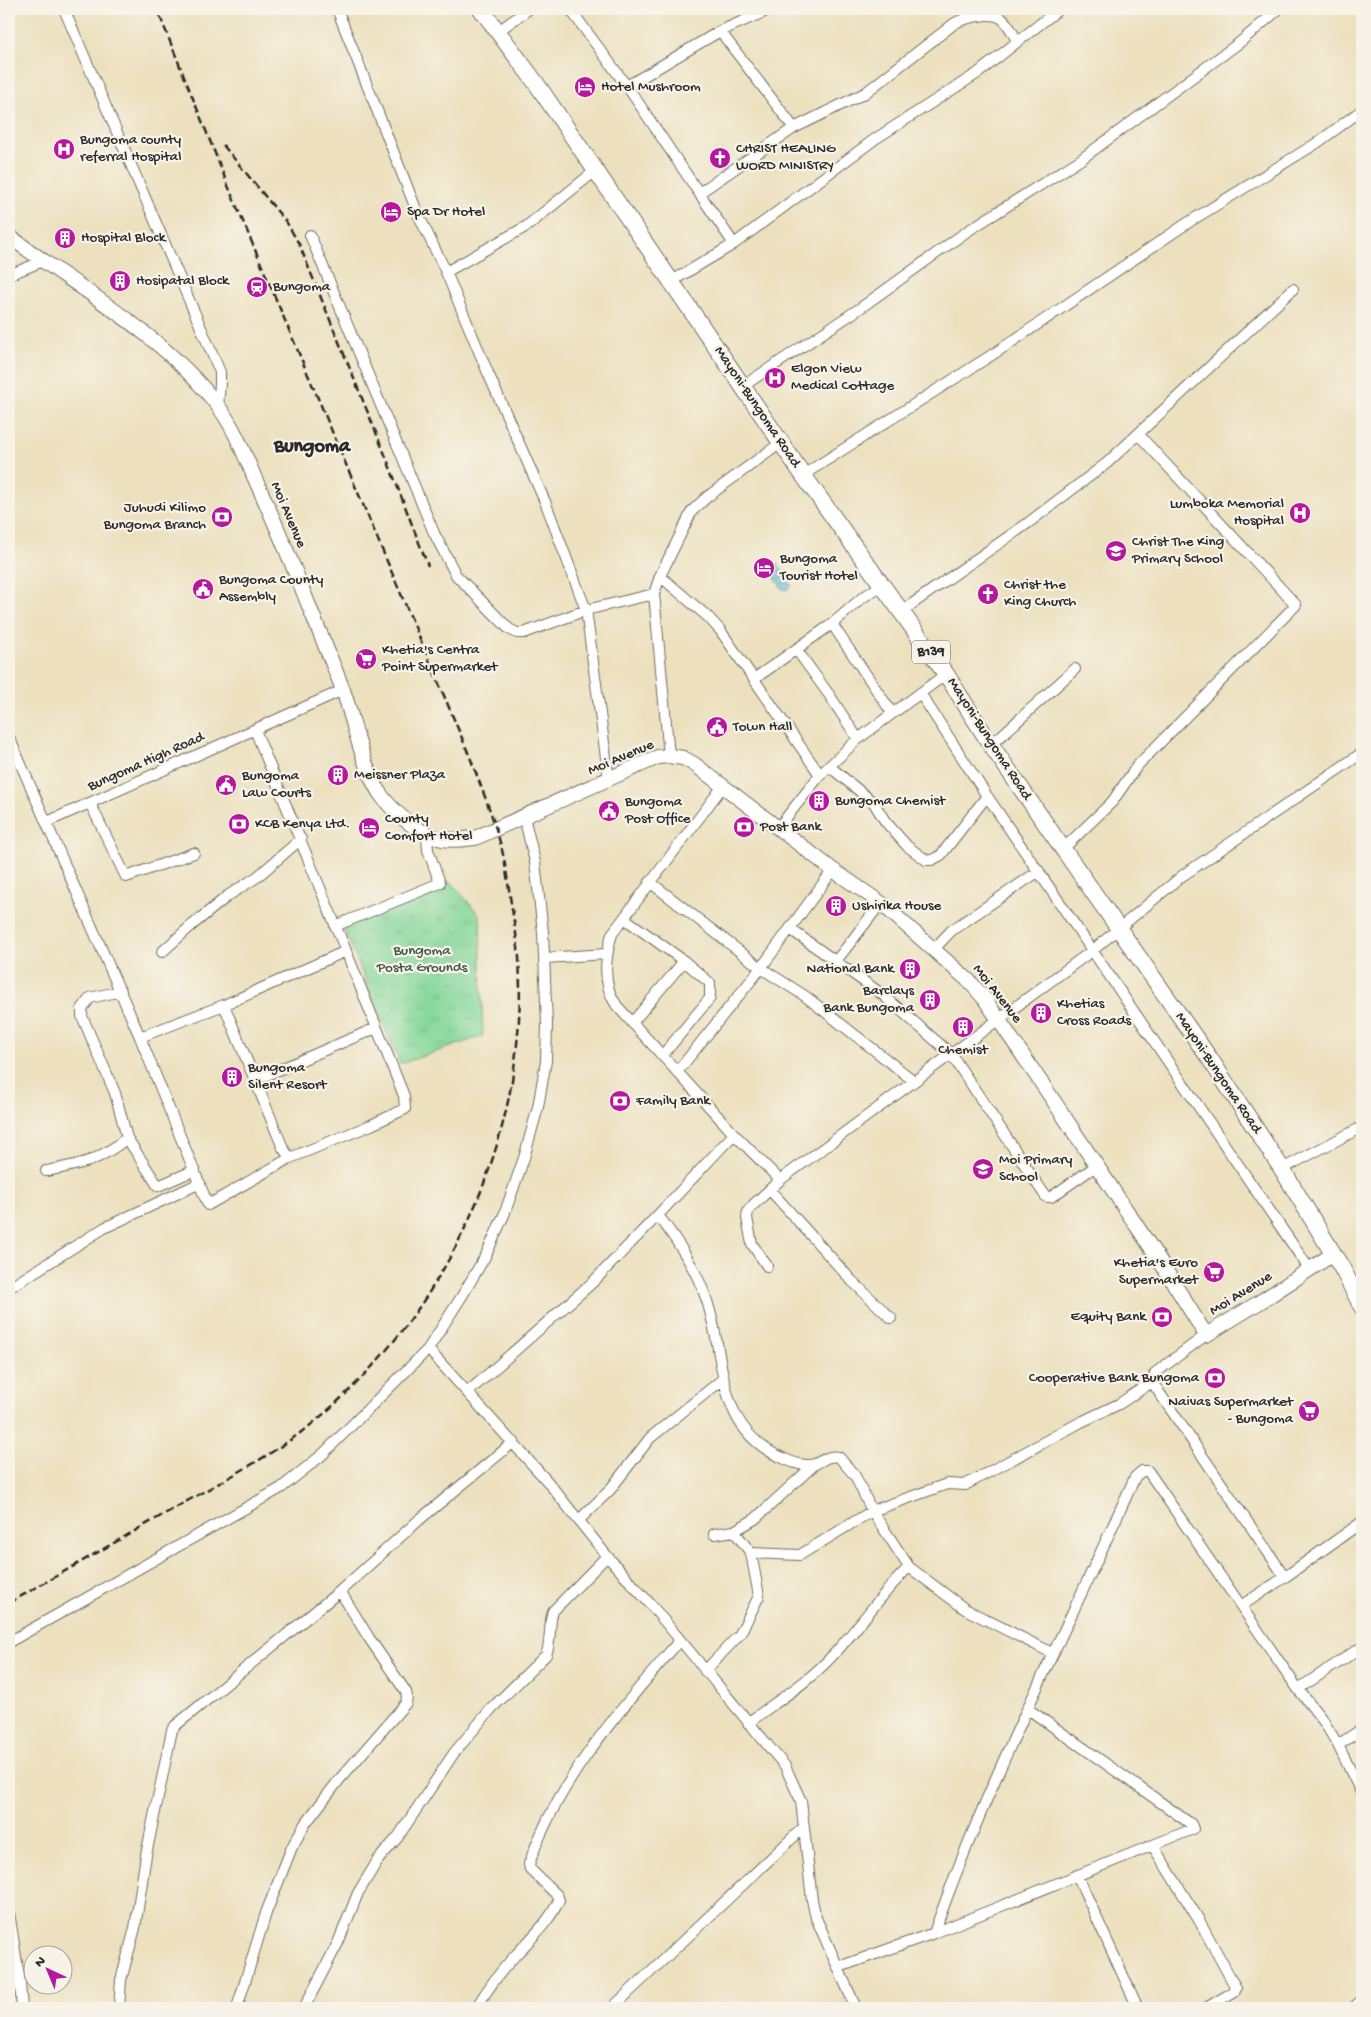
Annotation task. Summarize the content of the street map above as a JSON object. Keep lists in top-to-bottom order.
{
  "streets": {
    "main road": ["Mayoni-Bungoma Road", "B139"],
    "street": ["Moi Avenue", "Bungoma High Road"]
  },
  "crossings": [
    ["Mayoni-Bungoma Road", "Moi Avenue"],
    ["Moi Avenue", "Bungoma High Road"]
  ],
  "districts": ["Bungoma"],
  "parks": ["Bungoma Posta Grounds"],
  "places": {
    "hotel": [
      "Hotel Mushroom",
      "Spa Dr Hotel",
      "Bungoma Tourist Hotel",
      "County Comfort Hotel"
    ],
    "hospital": ["Bungoma county referral Hospital", "Elgon View Medical Cottage", "Lumboka Memorial Hospital"],
    "church": ["CHRIST HEALING WORD MINISTRY", "Christ the King Church"],
    "building": [
      "Hospital Block",
      "Hosipatal Block",
      "Meissner Plaza",
      "Bungoma Chemist",
      "Ushirika House",
      "National Bank",
      "Barclays Bank Bungoma",
      "Khetias Cross Roads",
      "Chemist",
      "Bungoma Silent Resort"
    ],
    "station": ["Bungoma"],
    "bank": [
      "Juhudi Kilimo Bungoma Branch",
      "KCB Kenya Ltd.",
      "Post Bank",
      "Family Bank",
      "Equity Bank",
      "Cooperative Bank Bungoma"
    ],
    "school or university": ["Christ The King Primary School", "Moi Primary School"],
    "public building": [
      "Bungoma County Assembly",
      "Town Hall",
      "Bungoma Law Courts",
      "Bungoma Post Office"
    ],
    "supermarket": ["Khetia's Centra Point Supermarket", "Khetia's Euro Supermarket", "Naivas Supermarket - Bungoma"]
  },
  "north": "top left"
}
